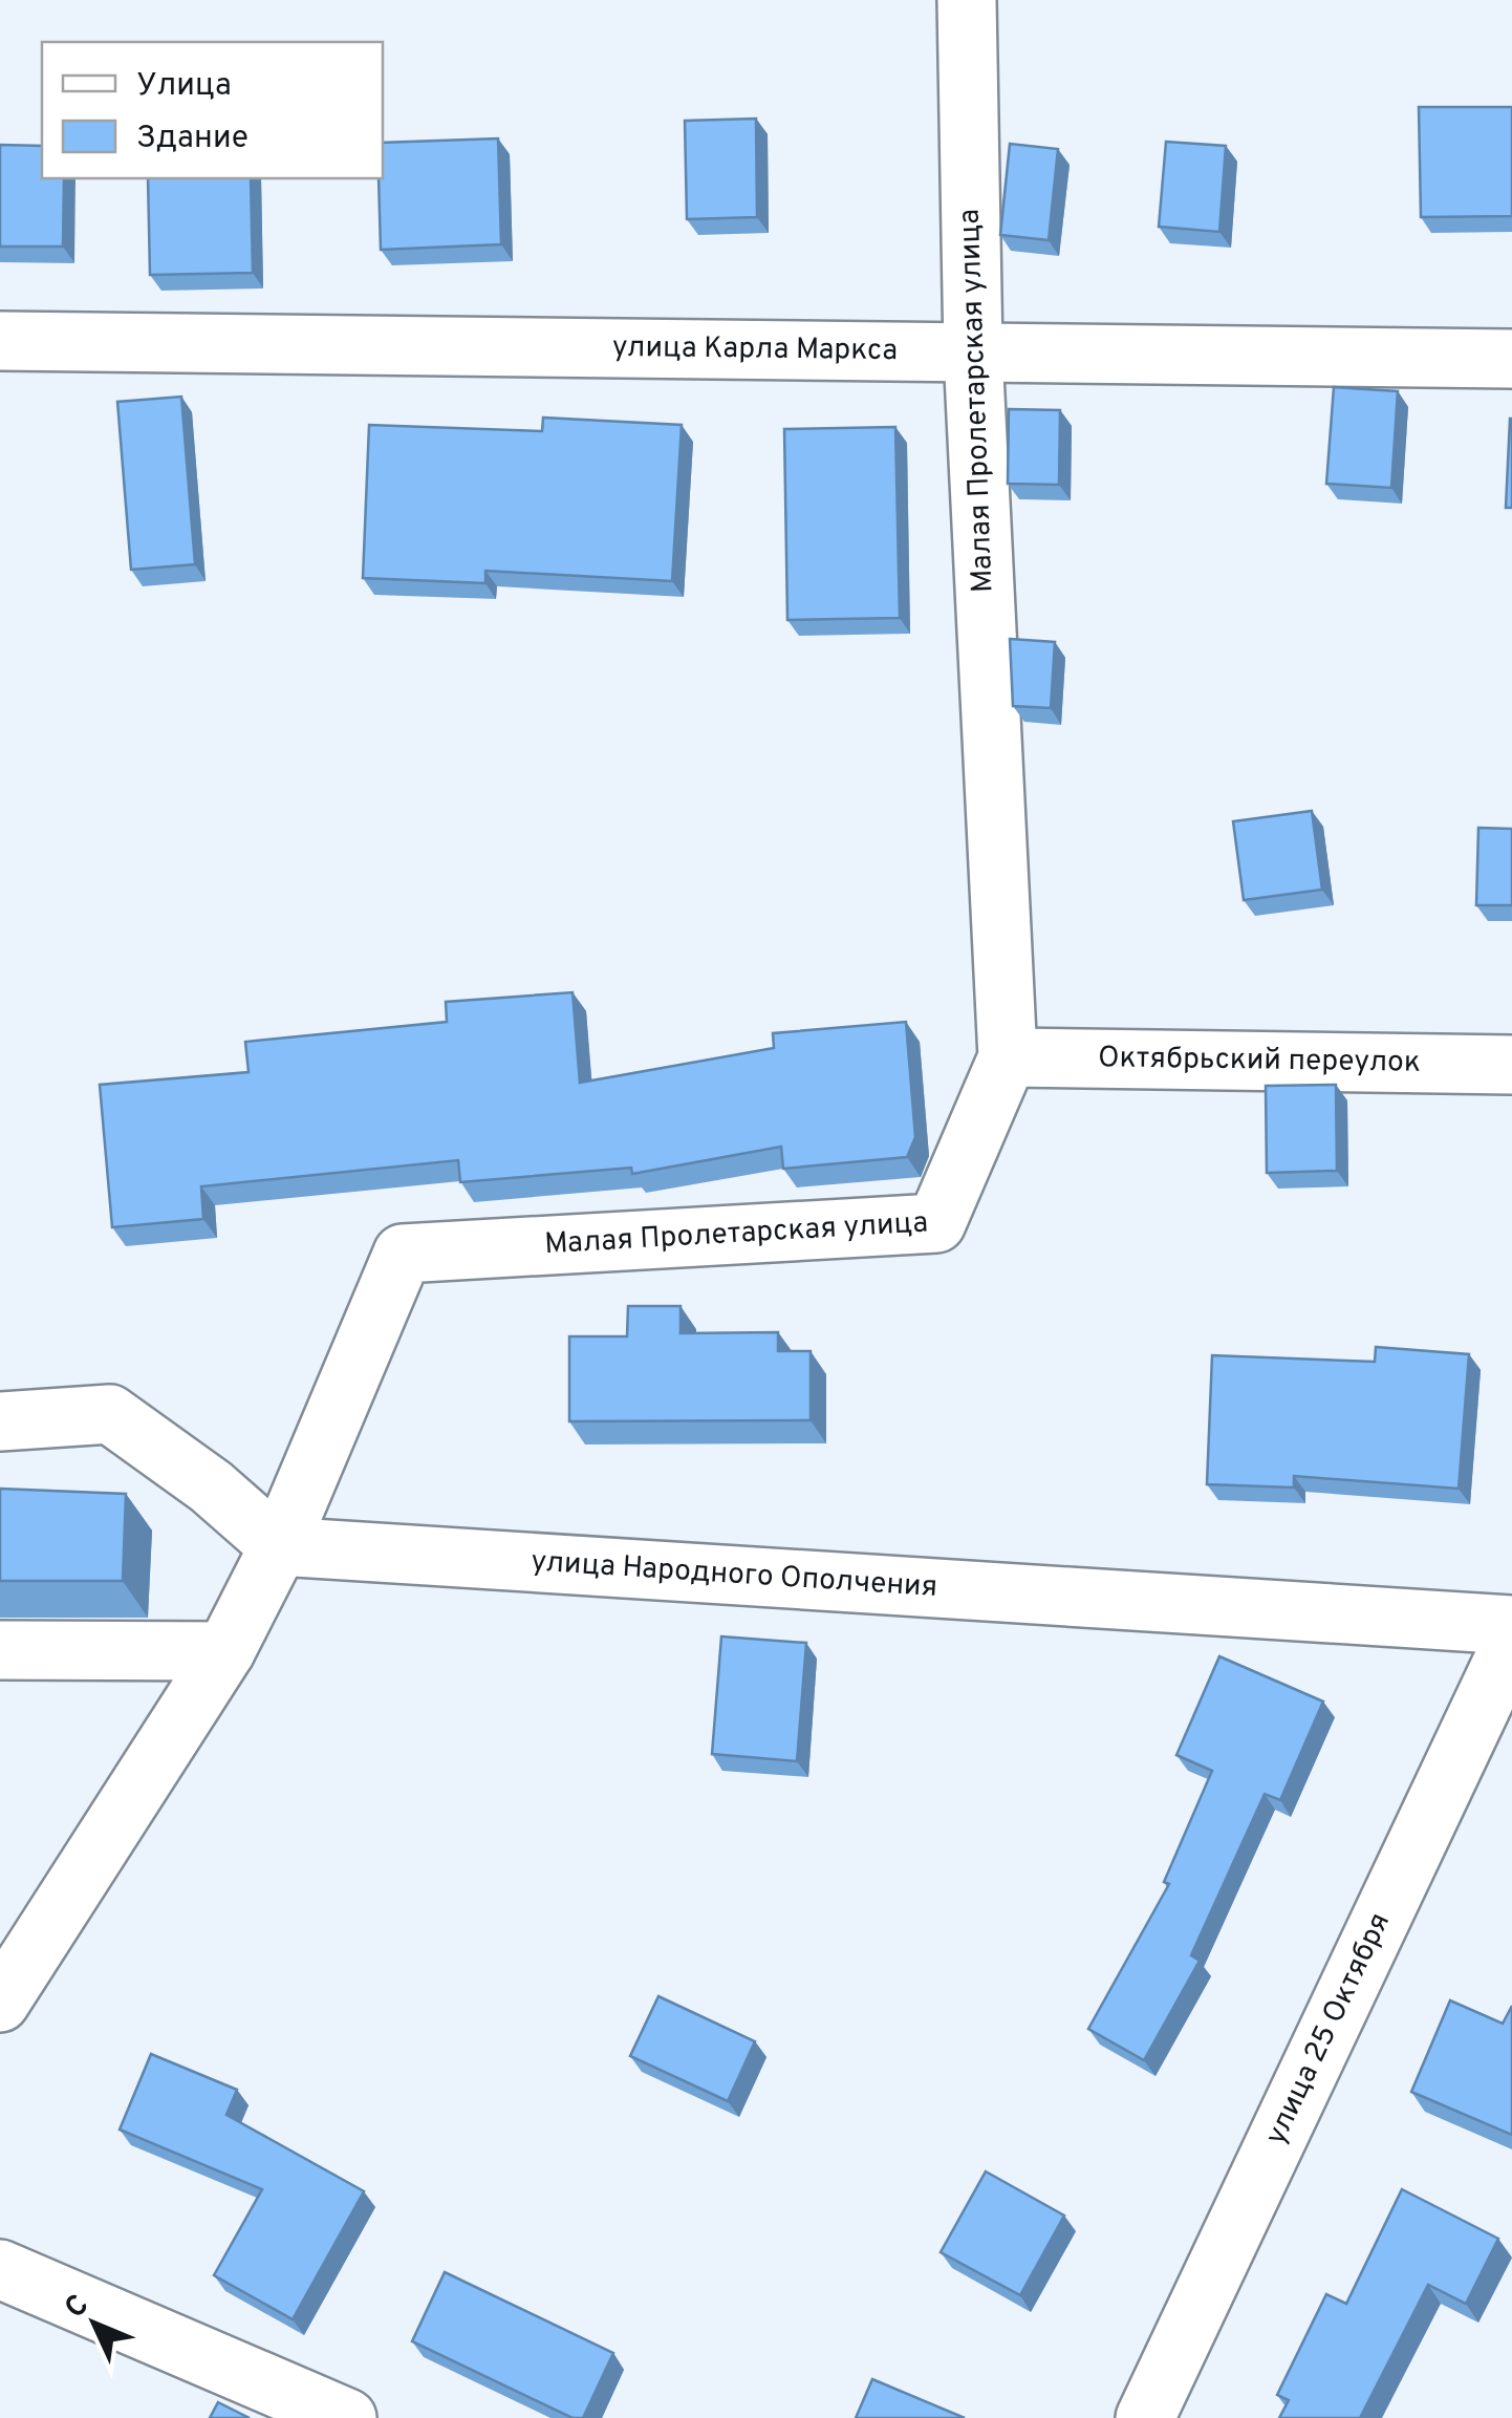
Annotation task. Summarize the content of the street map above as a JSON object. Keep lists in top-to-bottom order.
{
  "streets": {
    "street": [
      "улица Карла Маркса",
      "Малая Пролетарская улица",
      "Октябрьский переулок",
      "улица Народного Ополчения",
      "улица 25 Октября"
    ]
  },
  "crossings": [
    ["улица Карла Маркса", "Малая Пролетарская улица"],
    ["Малая Пролетарская улица", "Октябрьский переулок"],
    ["Малая Пролетарская улица", "улица Народного Ополчения"]
  ],
  "legend": ["Улица", "Здание"],
  "north": "top left"
}
